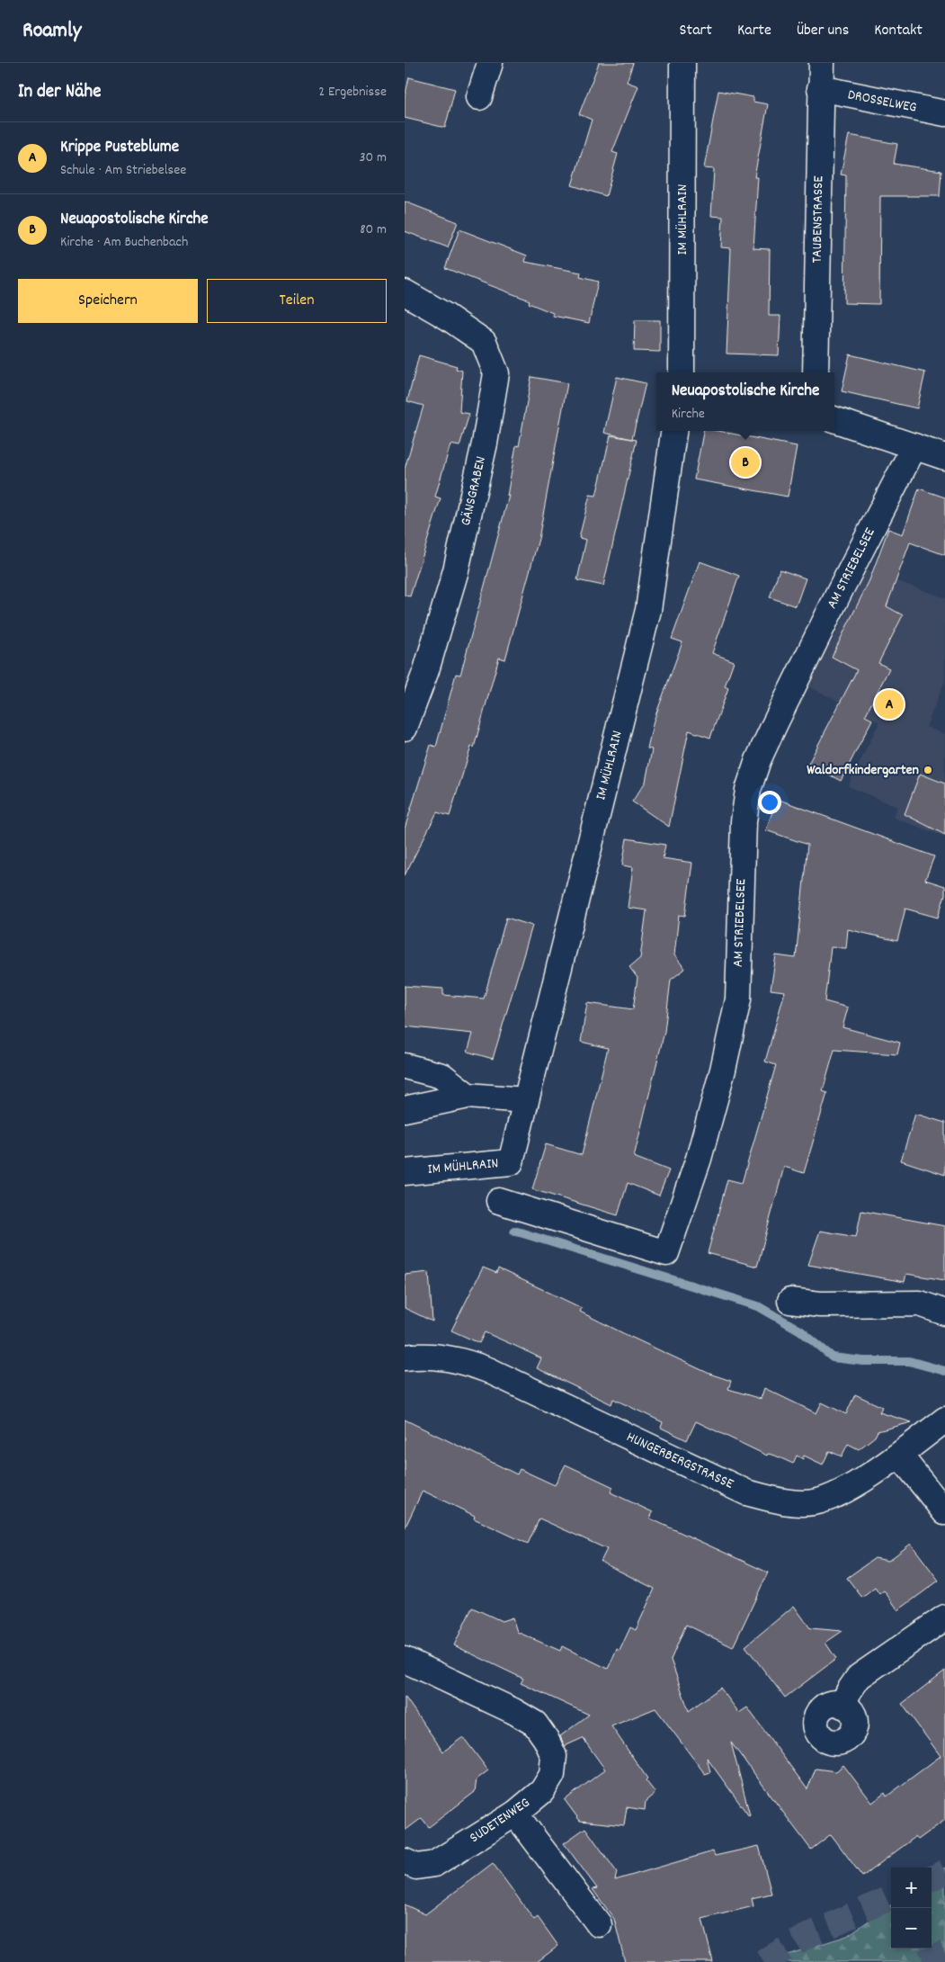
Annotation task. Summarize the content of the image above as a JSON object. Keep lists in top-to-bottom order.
{
  "streets": {
    "street": [
      "DROSSELWEG",
      "IM MÜHLRAIN",
      "TAUBENSTRASSE",
      "GÄNSGRABEN",
      "AM STRIEBELSEE",
      "HUNGERBERGSTRASSE",
      "SUDETENWEG"
    ]
  },
  "crossings": [
    ["DROSSELWEG", "TAUBENSTRASSE"]
  ],
  "places": ["Waldorfkindergarten"],
  "page": {
    "header": "Roamly",
    "nav": [
      "Start",
      "Karte",
      "Über uns",
      "Kontakt"
    ],
    "heading": ["In der Nähe", "2 Ergebnisse"],
    "list": [
      {
        "mark": "A",
        "name": "Krippe Pusteblume",
        "note": "Schule · Am Striebelsee",
        "value": "30 m"
      },
      {
        "mark": "B",
        "name": "Neuapostolische Kirche",
        "note": "Kirche · Am Buchenbach",
        "value": "80 m"
      }
    ],
    "buttons": ["Speichern", "Teilen"],
    "popup": ["Neuapostolische Kirche", "Kirche"],
    "pins": ["B", "A"],
    "map_buttons": ["+", "−"]
  }
}
